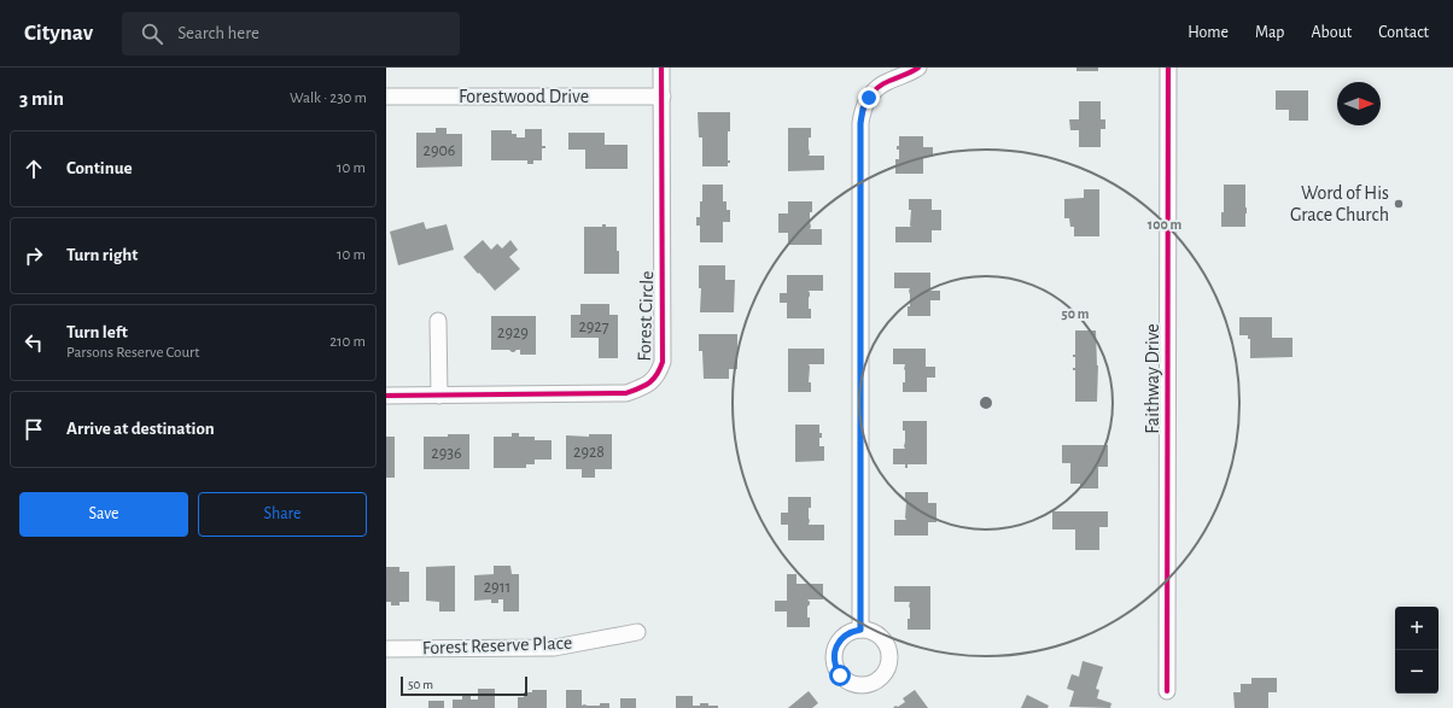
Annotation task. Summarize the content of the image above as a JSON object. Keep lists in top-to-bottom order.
{
  "streets": {
    "street": [
      "Forestwood Drive",
      "Forest Circle",
      "Faithway Drive",
      "Forest Reserve Place"
    ]
  },
  "crossings": [
    ["Forestwood Drive", "Forest Circle"]
  ],
  "places": ["Word of His Grace Church"],
  "house_numbers": [
    "2906",
    "2927",
    "2929",
    "2928",
    "2936",
    "2911"
  ],
  "scale_bar": "50 m",
  "north": "right",
  "page": {
    "header": "Citynav",
    "search": "Search here",
    "nav": [
      "Home",
      "Map",
      "About",
      "Contact"
    ],
    "heading": ["3 min", "Walk · 230 m"],
    "list": [
      ["Continue", "10 m"],
      ["Turn right", "10 m"],
      ["Turn left", "Parsons Reserve Court", "210 m"],
      "Arrive at destination"
    ],
    "buttons": ["Save", "Share"],
    "map_buttons": ["+", "−"],
    "scale": "50 m"
  },
  "rings": ["100 m", "50 m"]
}
